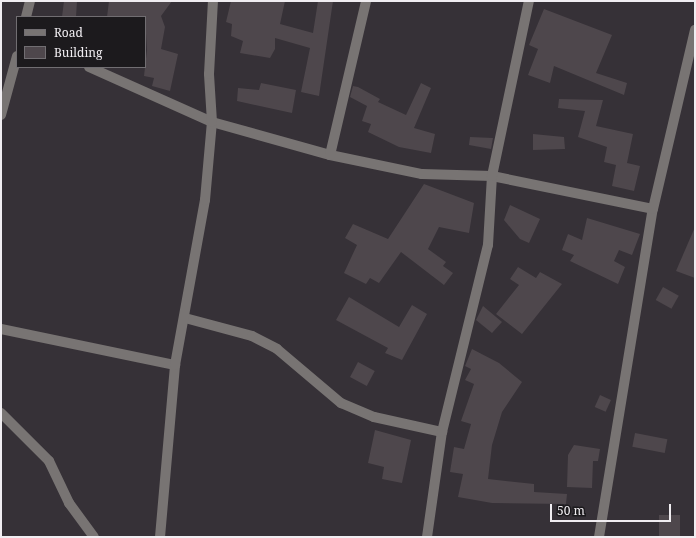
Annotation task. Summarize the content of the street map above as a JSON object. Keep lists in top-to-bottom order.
{
  "legend": ["Road", "Building"],
  "scale_bar": "50 m"
}
